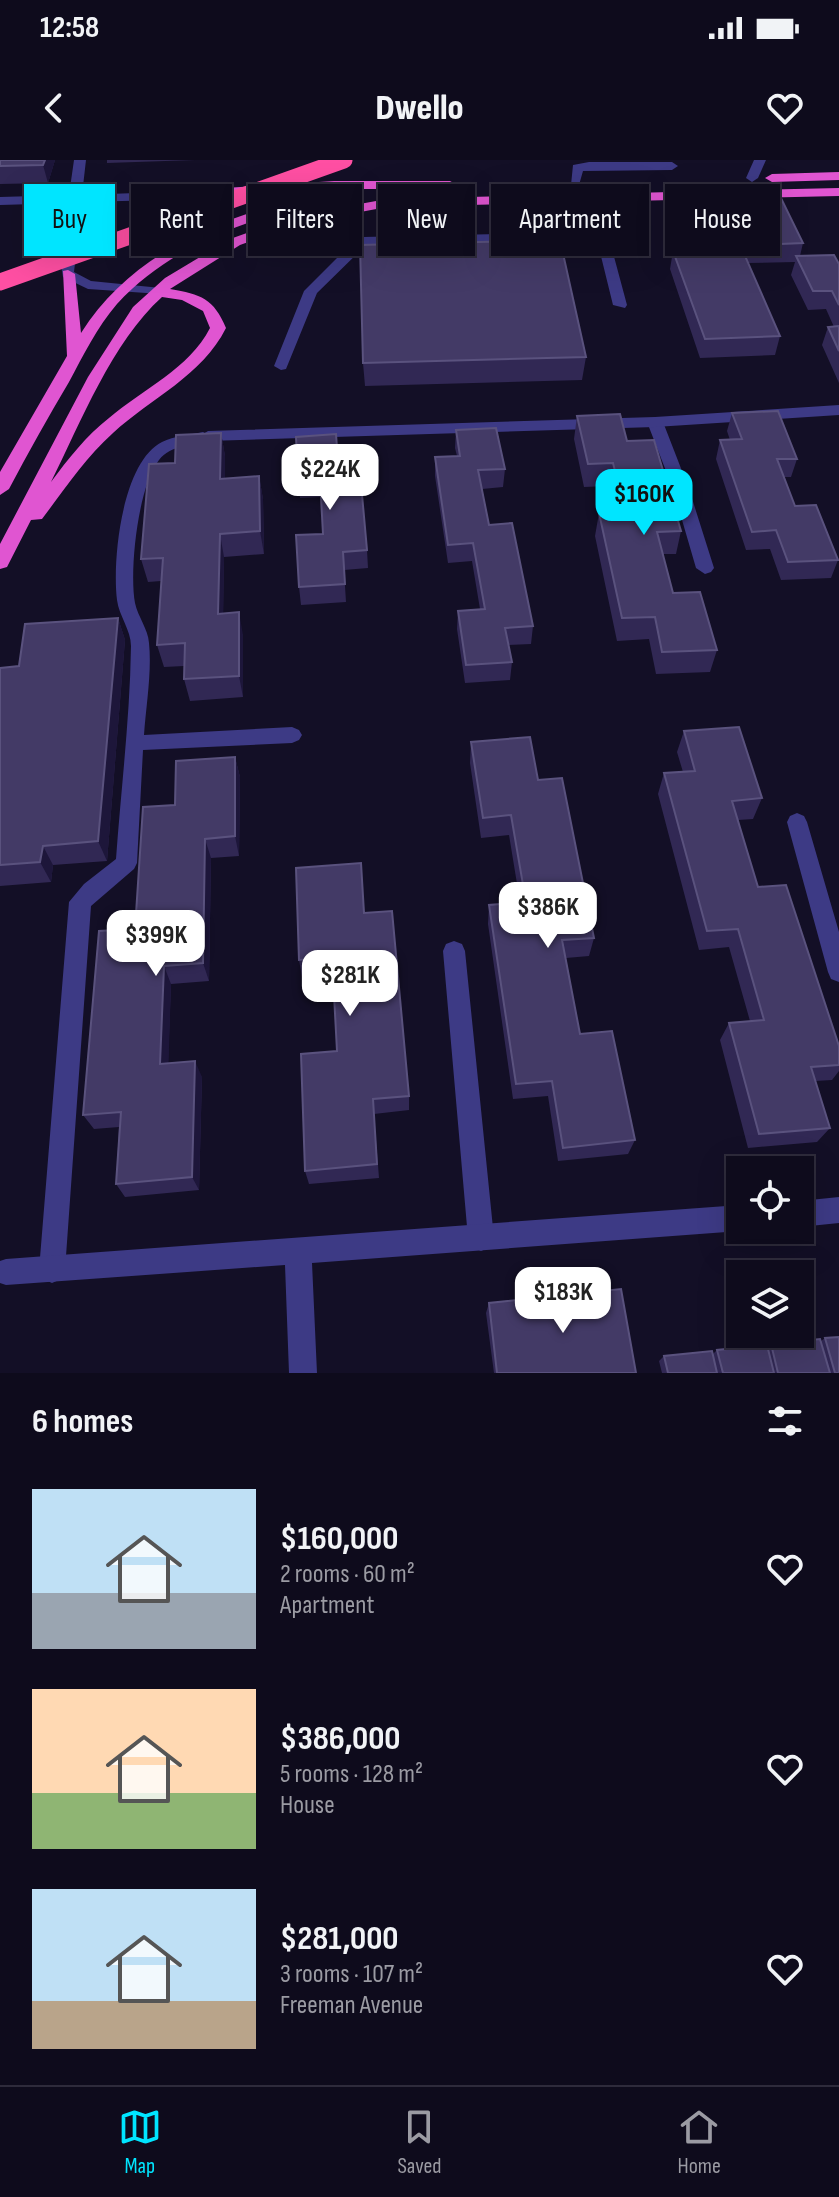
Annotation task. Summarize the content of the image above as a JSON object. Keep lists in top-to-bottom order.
{
  "page": {
    "status": "12:58",
    "header": "Dwello",
    "chip": [
      "Buy",
      "Rent",
      "Filters",
      "New",
      "Apartment",
      "House"
    ],
    "price": [
      "$224K",
      "$160K",
      "$386K",
      "$399K",
      "$281K",
      "$183K"
    ],
    "heading": "6 homes",
    "list": [
      {
        "name": "$160,000",
        "note": "2 rooms · 60 m² · Apartment"
      },
      {
        "name": "$386,000",
        "note": "5 rooms · 128 m² · House"
      },
      {
        "name": "$281,000",
        "note": "3 rooms · 107 m² · Freeman Avenue"
      }
    ],
    "tabs": ["Map", "Saved", "Home"]
  }
}
